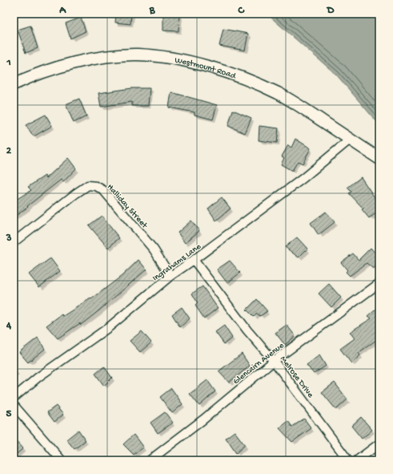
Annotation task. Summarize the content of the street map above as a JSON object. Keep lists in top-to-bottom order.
{
  "streets": {
    "main road": ["Westmount Road"],
    "street": [
      "Halliday Street",
      "Ingrahams Lane",
      "Glencairn Avenue",
      "Melrose Drive"
    ]
  },
  "crossings": [
    ["Westmount Road", "Ingrahams Lane"],
    ["Halliday Street", "Ingrahams Lane"],
    ["Ingrahams Lane", "Melrose Drive"],
    ["Glencairn Avenue", "Melrose Drive"]
  ],
  "grid": {
    "columns": [
      "A",
      "B",
      "C",
      "D"
    ],
    "rows": [
      "1",
      "2",
      "3",
      "4",
      "5"
    ]
  }
}
